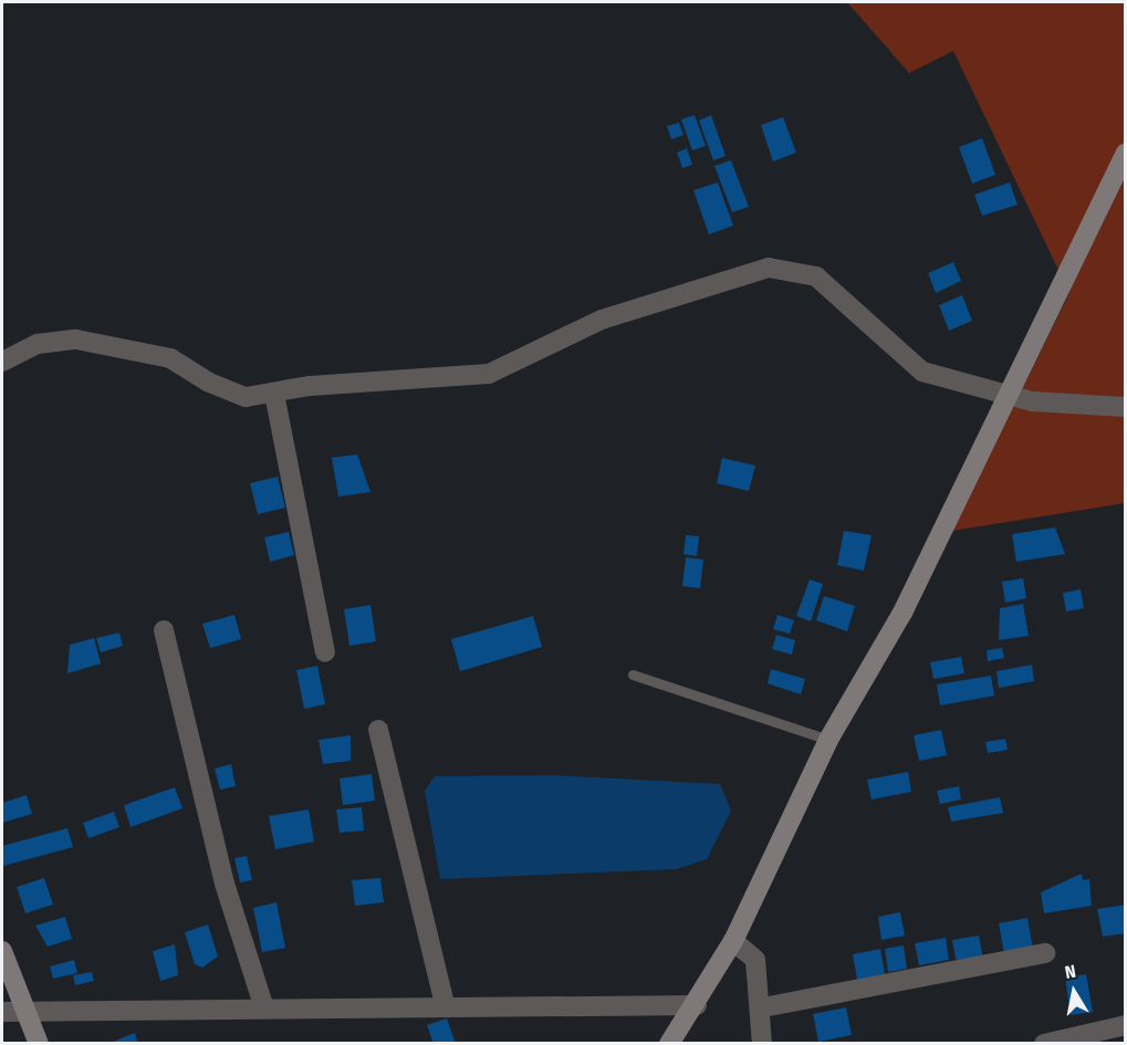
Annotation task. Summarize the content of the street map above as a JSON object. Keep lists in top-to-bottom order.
{
  "north": "top"
}
